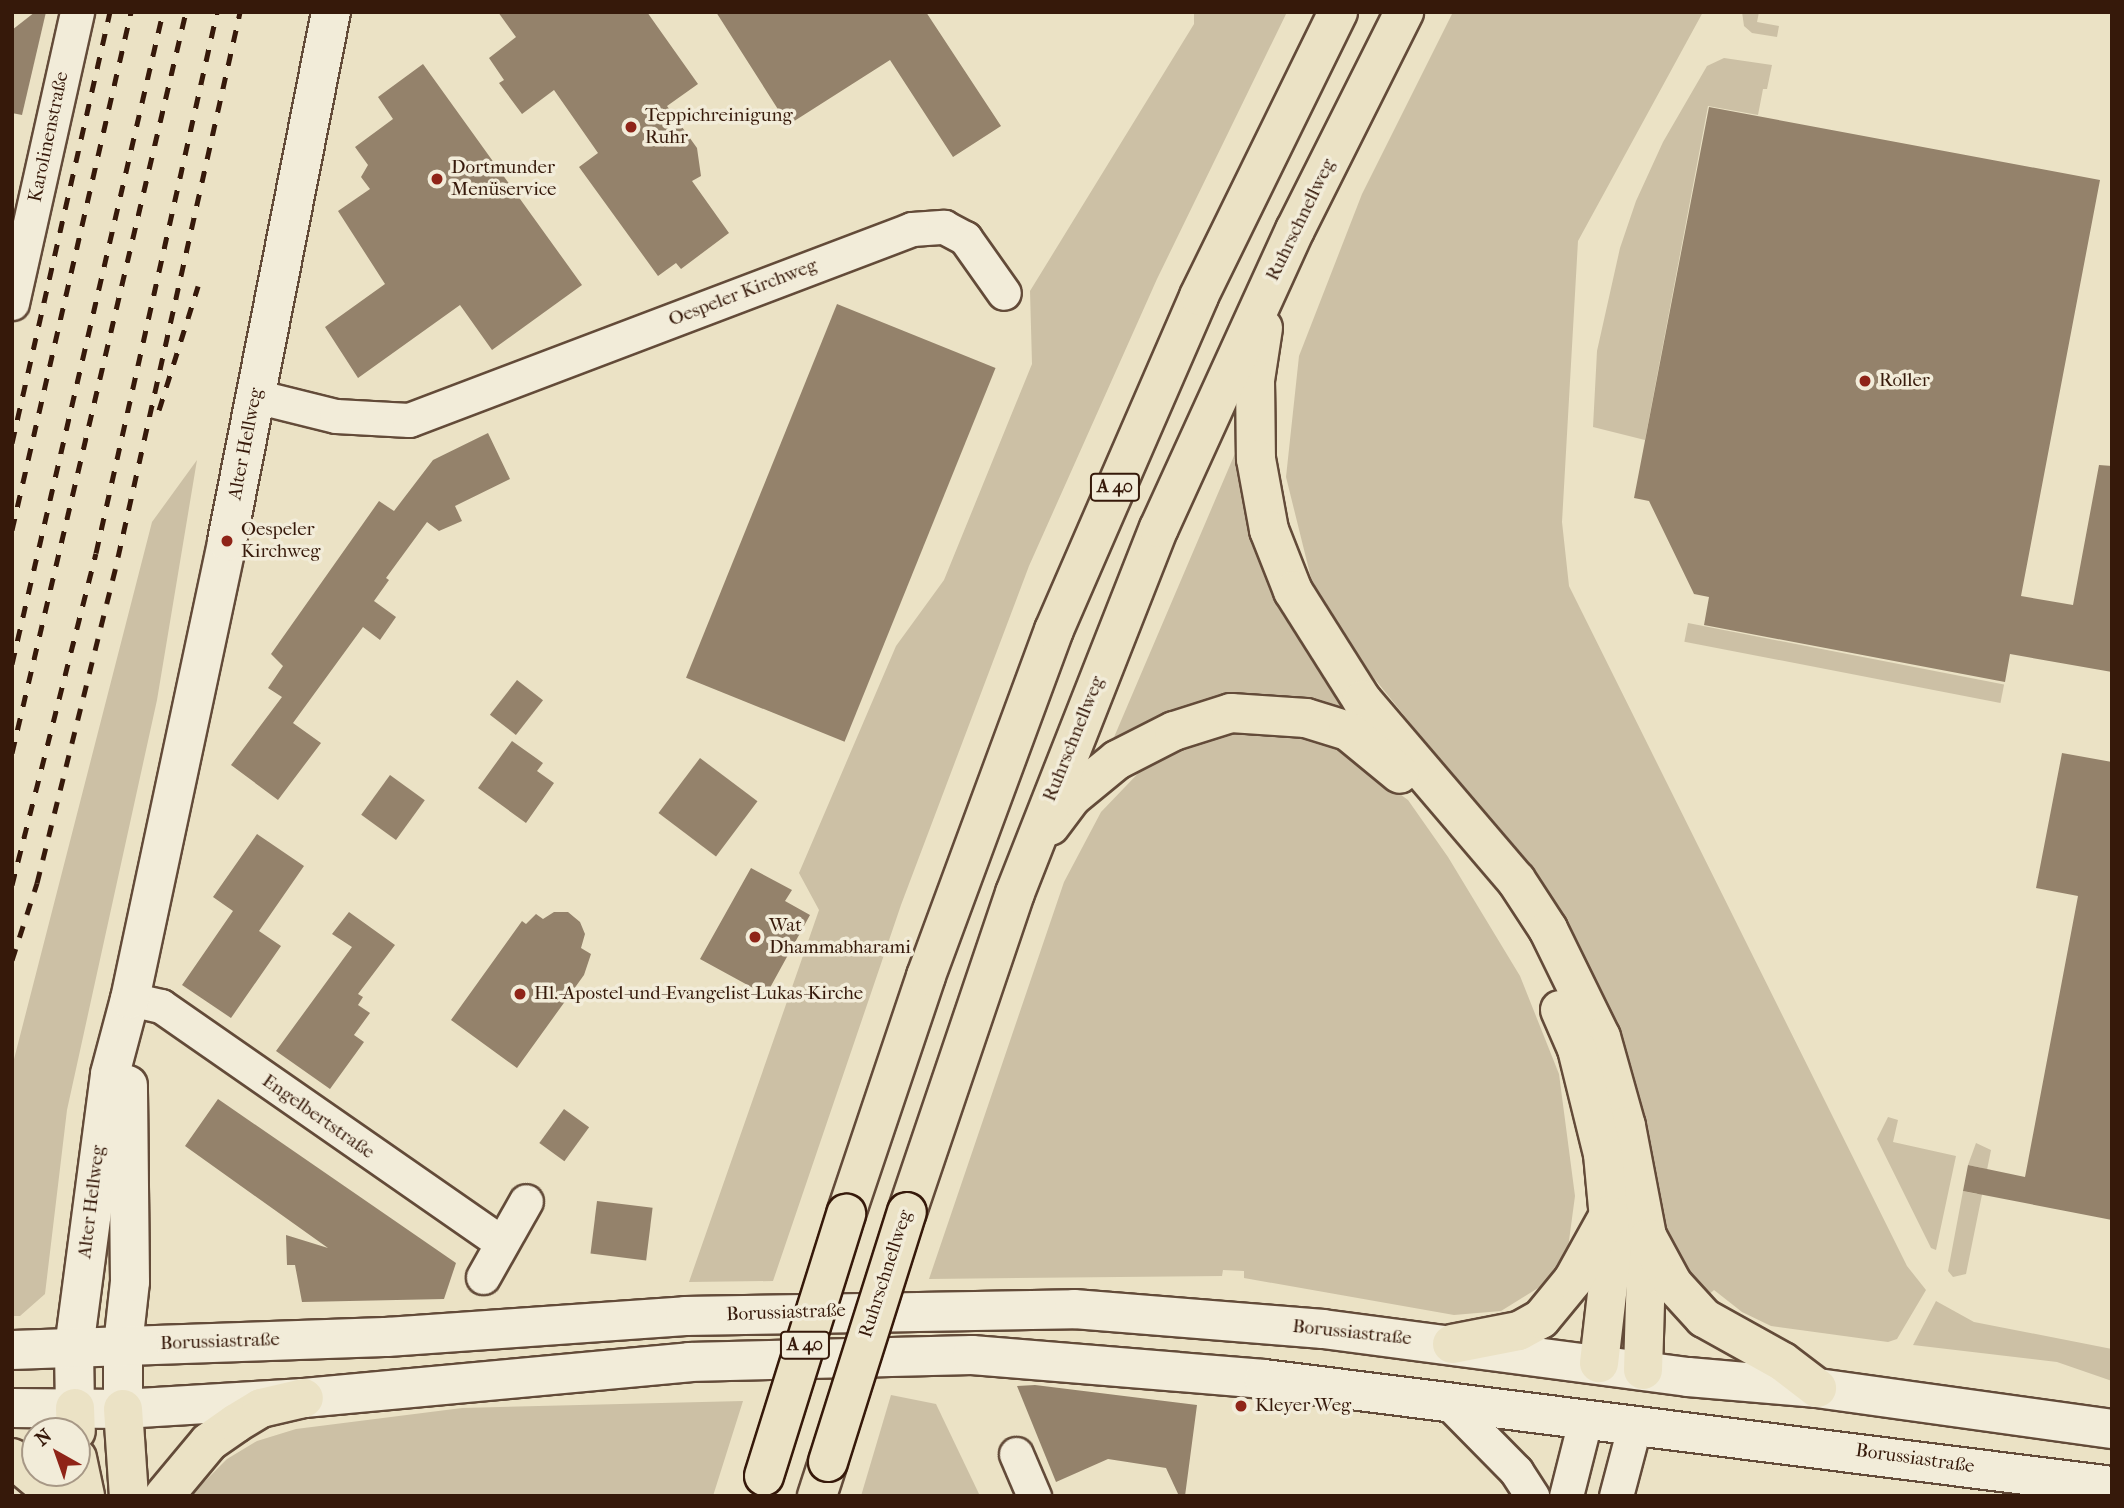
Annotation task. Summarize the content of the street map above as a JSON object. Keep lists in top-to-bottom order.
{
  "streets": {
    "highway": ["Ruhrschnellweg", "A 40"],
    "main road": ["Alter Hellweg", "Borussiastraße"],
    "street": ["Karolinenstraße", "Oespeler Kirchweg", "Engelbertstraße"]
  },
  "crossings": [
    ["Oespeler Kirchweg", "Alter Hellweg"],
    ["Alter Hellweg", "Engelbertstraße"],
    ["Alter Hellweg", "Borussiastraße"]
  ],
  "places": [
    "Teppichreinigung Ruhr",
    "Dortmunder Menüservice",
    "Roller",
    "Oespeler Kirchweg",
    "Wat Dhammabharami",
    "Hl.-Apostel-und-Evangelist-Lukas-Kirche",
    "Kleyer Weg"
  ],
  "north": "top left"
}
